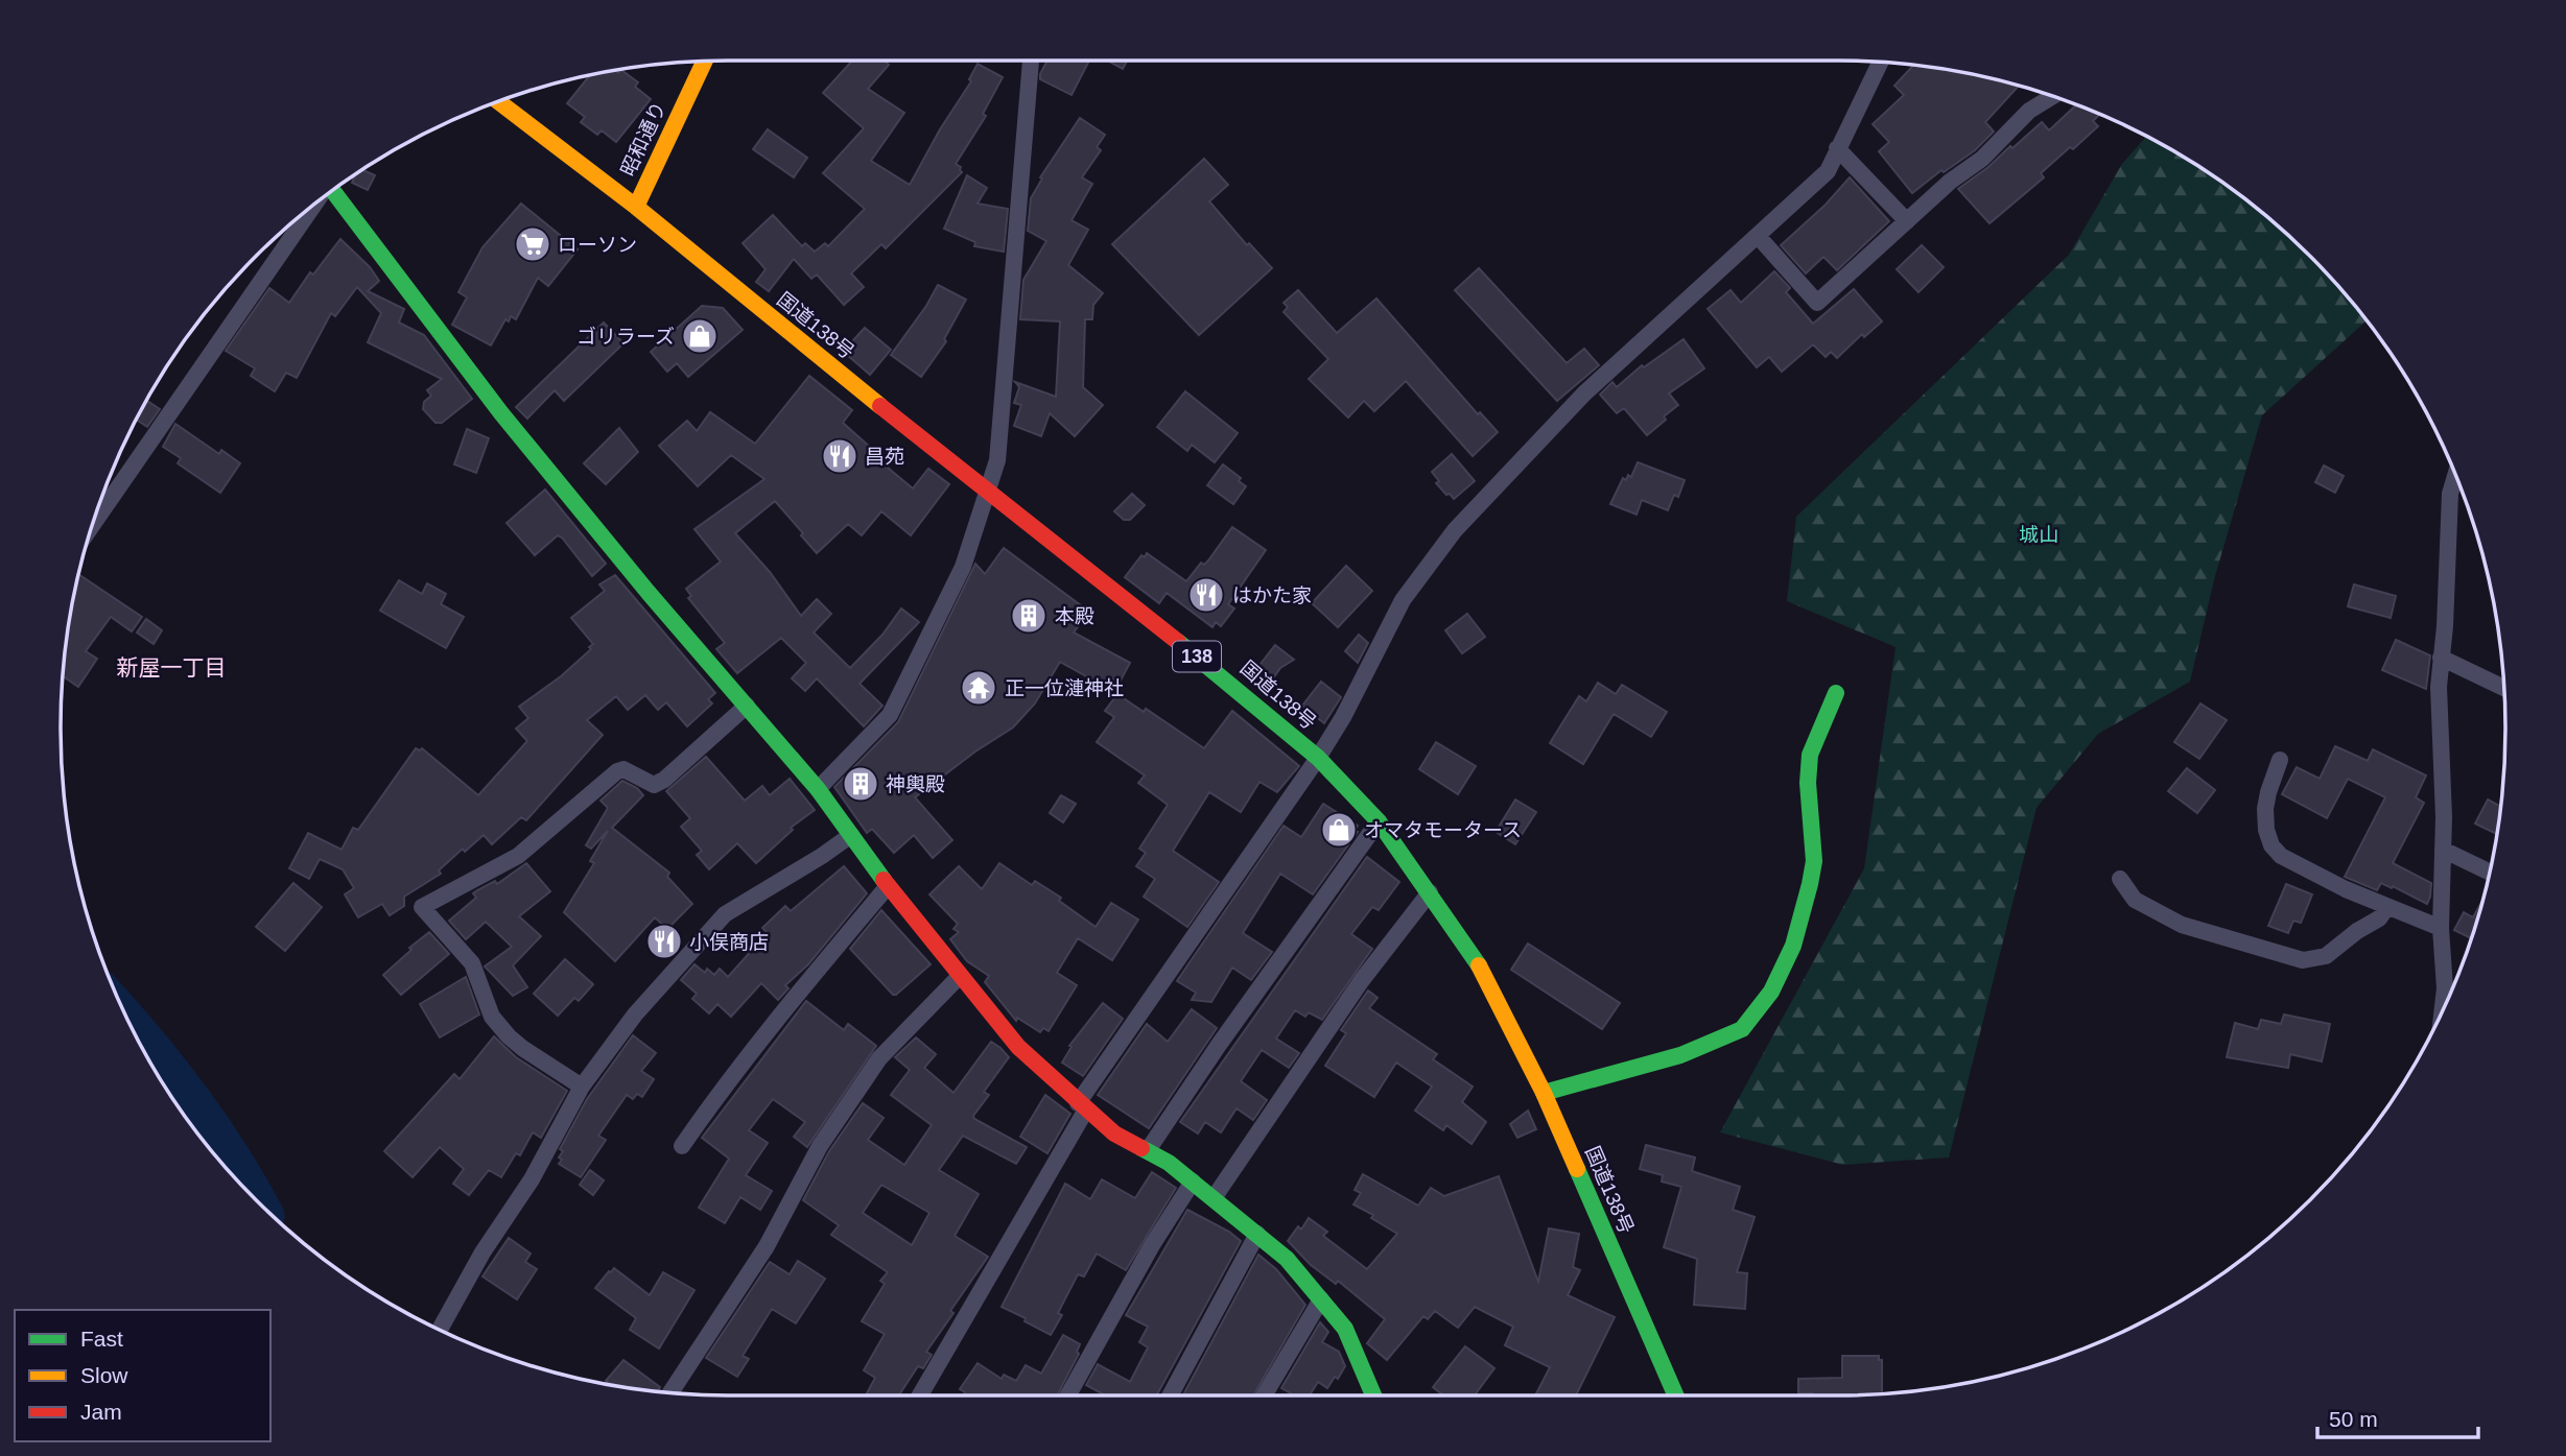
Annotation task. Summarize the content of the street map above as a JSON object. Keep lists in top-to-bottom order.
{
  "streets": {
    "main road": ["昭和通り", "国道138号", "138"]
  },
  "crossings": [
    ["昭和通り", "国道138号"]
  ],
  "districts": ["新屋一丁目"],
  "parks": ["城山"],
  "places": {
    "supermarket": ["ローソン"],
    "shop": ["ゴリラーズ", "オマタモータース"],
    "restaurant": ["昌苑", "はかた家", "小俣商店"],
    "building": ["本殿", "神輿殿"],
    "temple": ["正一位漣神社"]
  },
  "legend": ["Fast", "Slow", "Jam"],
  "scale_bar": "50 m"
}
